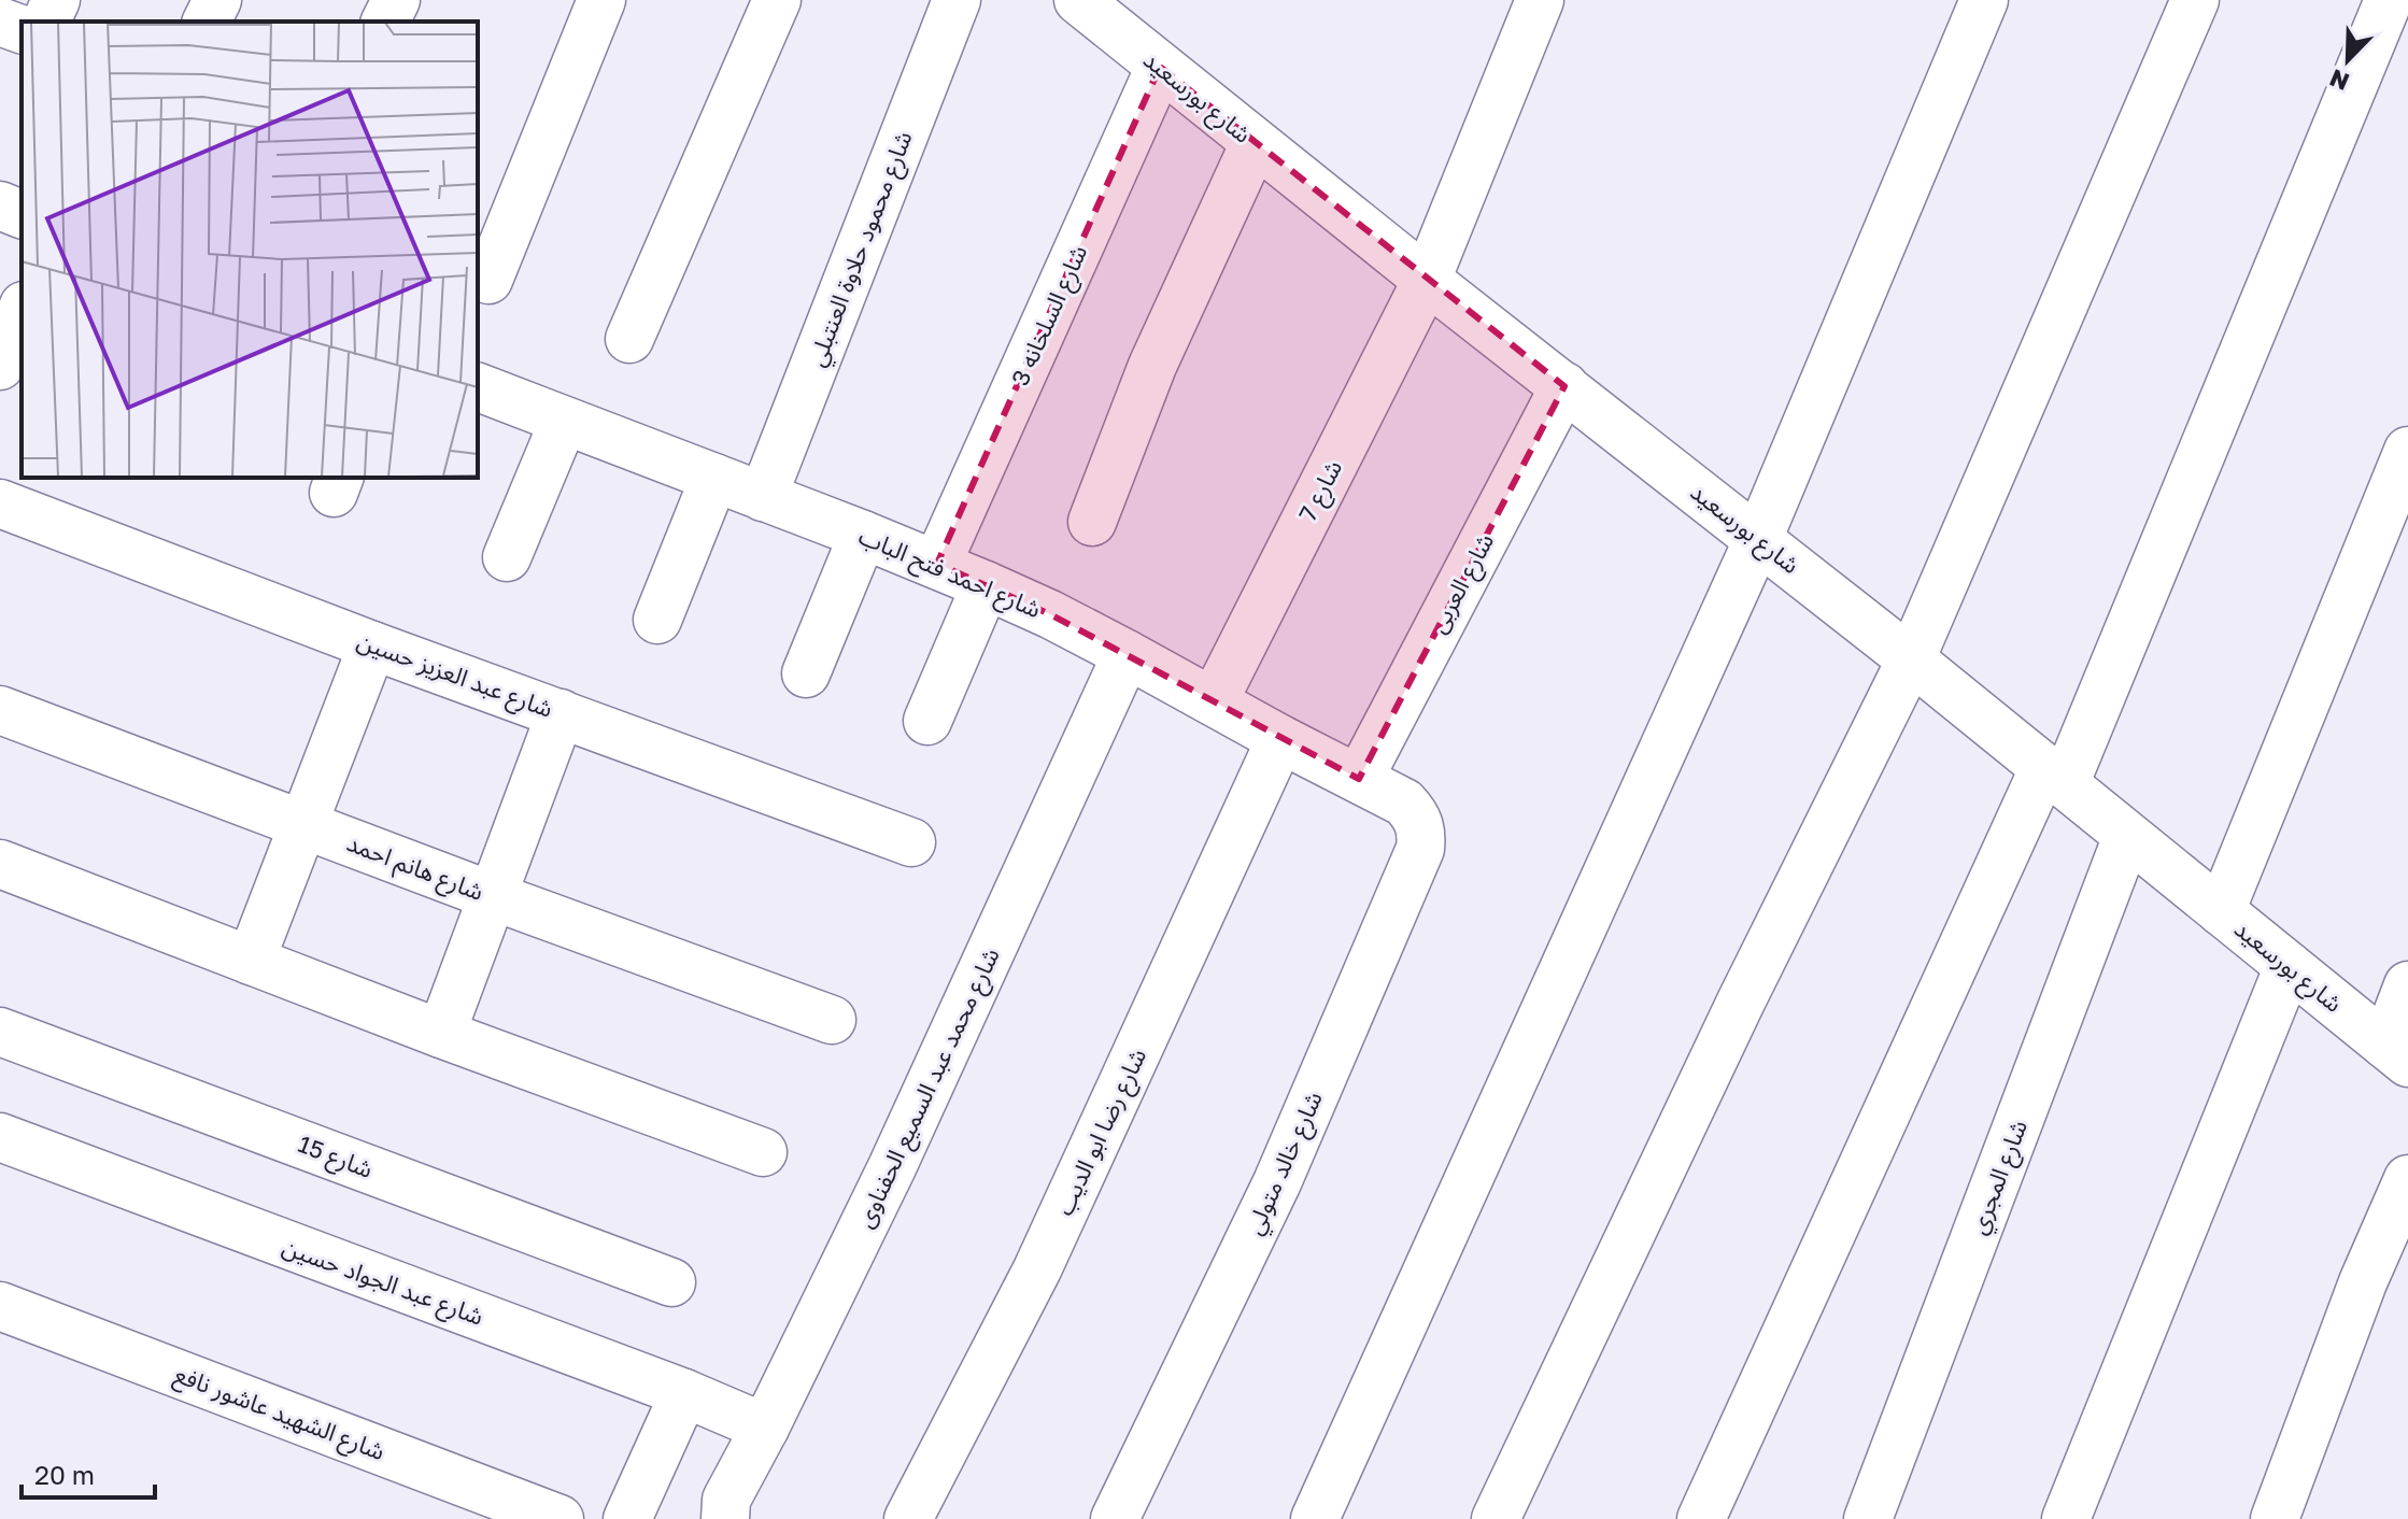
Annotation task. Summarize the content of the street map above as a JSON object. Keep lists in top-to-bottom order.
{
  "streets": {
    "street": [
      "شارع بورسعيد",
      "شارع محمود حلاوة العنتبلي",
      "شارع السلخانه 3",
      "شارع 7",
      "شارع احمد فتح الباب",
      "شارع العربى",
      "شارع عبد العزيز حسين",
      "شارع هانم احمد",
      "شارع محمد عبد السميع الحفناوى",
      "شارع رضا ابو الديب",
      "شارع 15",
      "شارع خالد متولي",
      "شارع المجري",
      "شارع عبد الجواد حسين",
      "شارع الشهيد عاشور نافع"
    ]
  },
  "crossings": [
    ["شارع بورسعيد", "شارع السلخانه 3"],
    ["شارع بورسعيد", "شارع 7"],
    ["شارع بورسعيد", "شارع العربى"],
    ["شارع بورسعيد", "شارع المجري"],
    ["شارع محمود حلاوة العنتبلي", "شارع احمد فتح الباب"],
    ["شارع السلخانه 3", "شارع احمد فتح الباب"],
    ["شارع 7", "شارع احمد فتح الباب"],
    ["شارع احمد فتح الباب", "شارع العربى"],
    ["شارع احمد فتح الباب", "شارع محمد عبد السميع الحفناوى"],
    ["شارع احمد فتح الباب", "شارع رضا ابو الديب"],
    ["شارع احمد فتح الباب", "شارع خالد متولي"],
    ["شارع محمد عبد السميع الحفناوى", "شارع عبد الجواد حسين"]
  ],
  "scale_bar": "20 m",
  "north": "bottom left"
}
